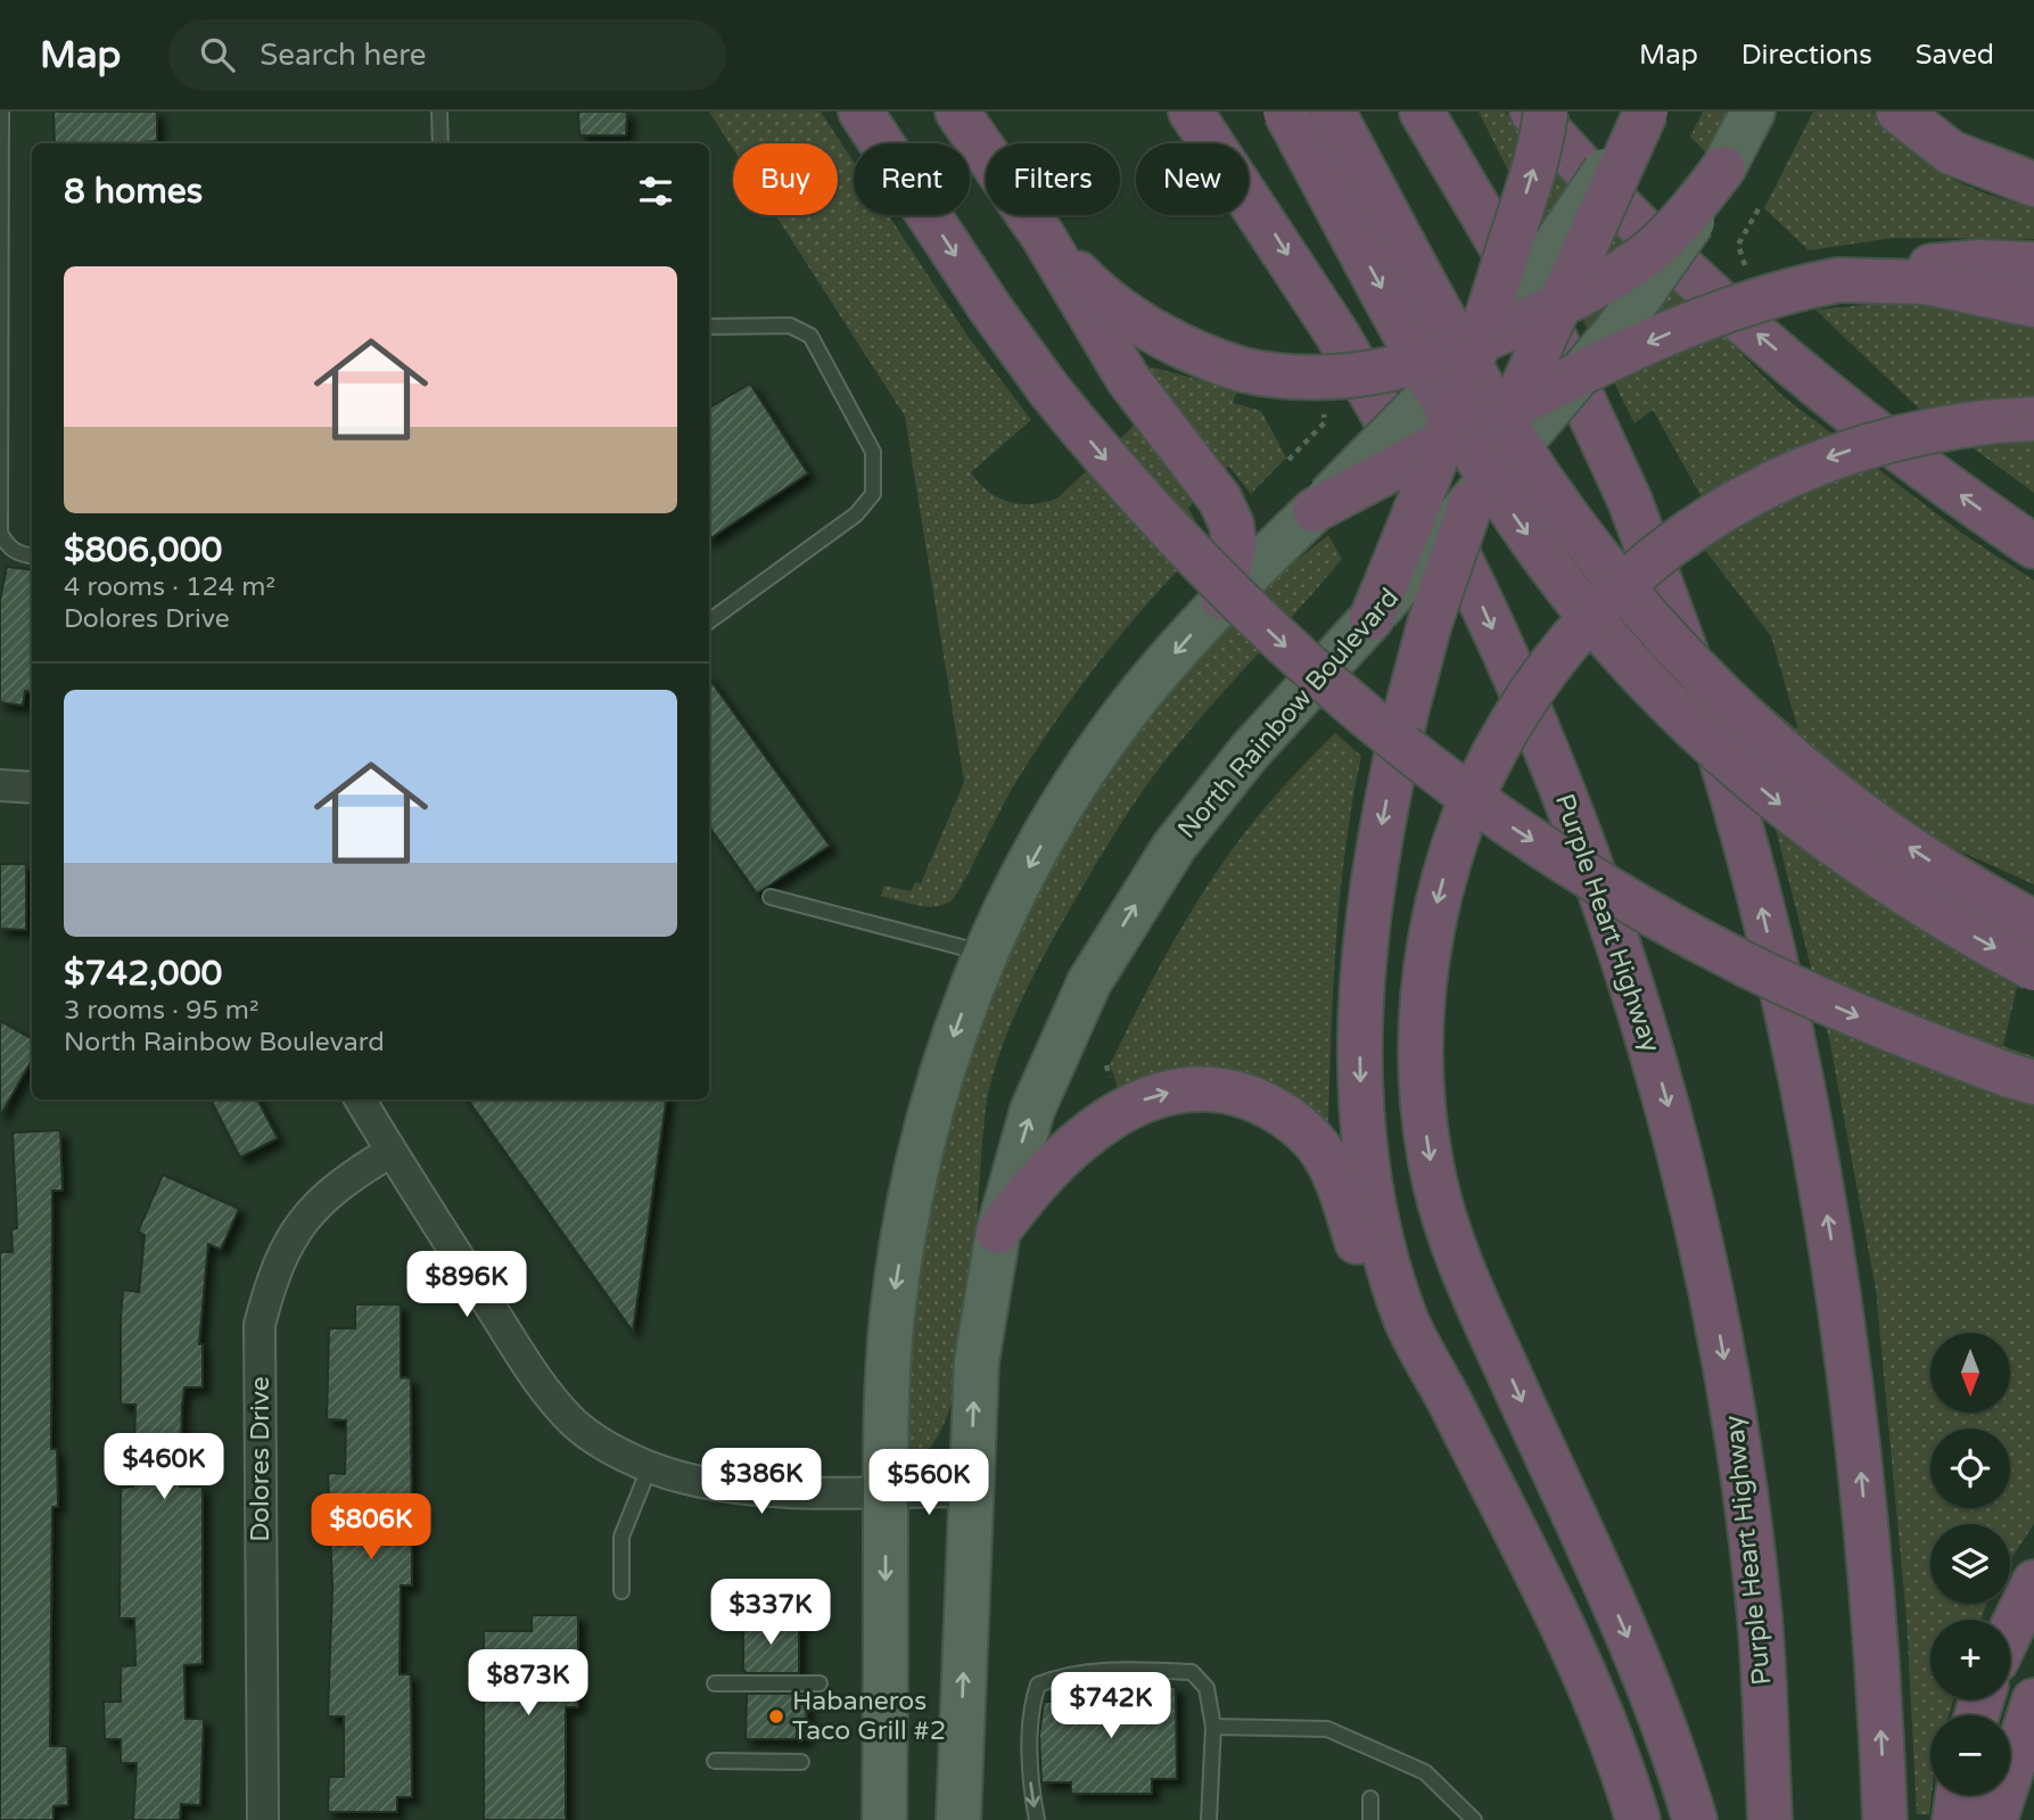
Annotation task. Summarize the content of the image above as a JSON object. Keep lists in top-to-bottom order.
{
  "streets": {
    "highway": ["Purple Heart Highway"],
    "main road": ["North Rainbow Boulevard"],
    "street": ["Dolores Drive"]
  },
  "places": ["Habaneros Taco Grill #2"],
  "north": "bottom",
  "page": {
    "header": "Map",
    "search": "Search here",
    "nav": ["Map", "Directions", "Saved"],
    "chip": [
      "Buy",
      "Rent",
      "Filters",
      "New"
    ],
    "heading": "8 homes",
    "list": [
      {
        "name": "$806,000",
        "note": "4 rooms · 124 m² · Dolores Drive"
      },
      {
        "name": "$742,000",
        "note": "3 rooms · 95 m² · North Rainbow Boulevard"
      }
    ],
    "price": [
      "$896K",
      "$460K",
      "$386K",
      "$560K",
      "$806K",
      "$337K",
      "$873K",
      "$742K"
    ],
    "map_buttons": ["+", "−"]
  }
}
